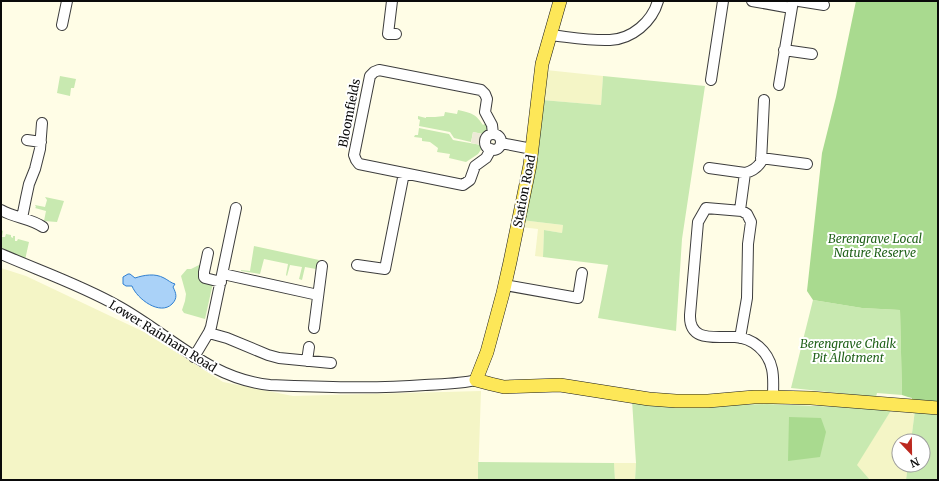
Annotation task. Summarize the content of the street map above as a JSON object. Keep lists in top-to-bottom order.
{
  "streets": {
    "main road": ["Station Road"],
    "street": ["Bloomfields", "Lower Rainham Road"]
  },
  "crossings": [
    ["Station Road", "Lower Rainham Road"]
  ],
  "parks": ["Berengrave Local Nature Reserve", "Berengrave Chalk Pit Allotment"],
  "north": "bottom"
}
